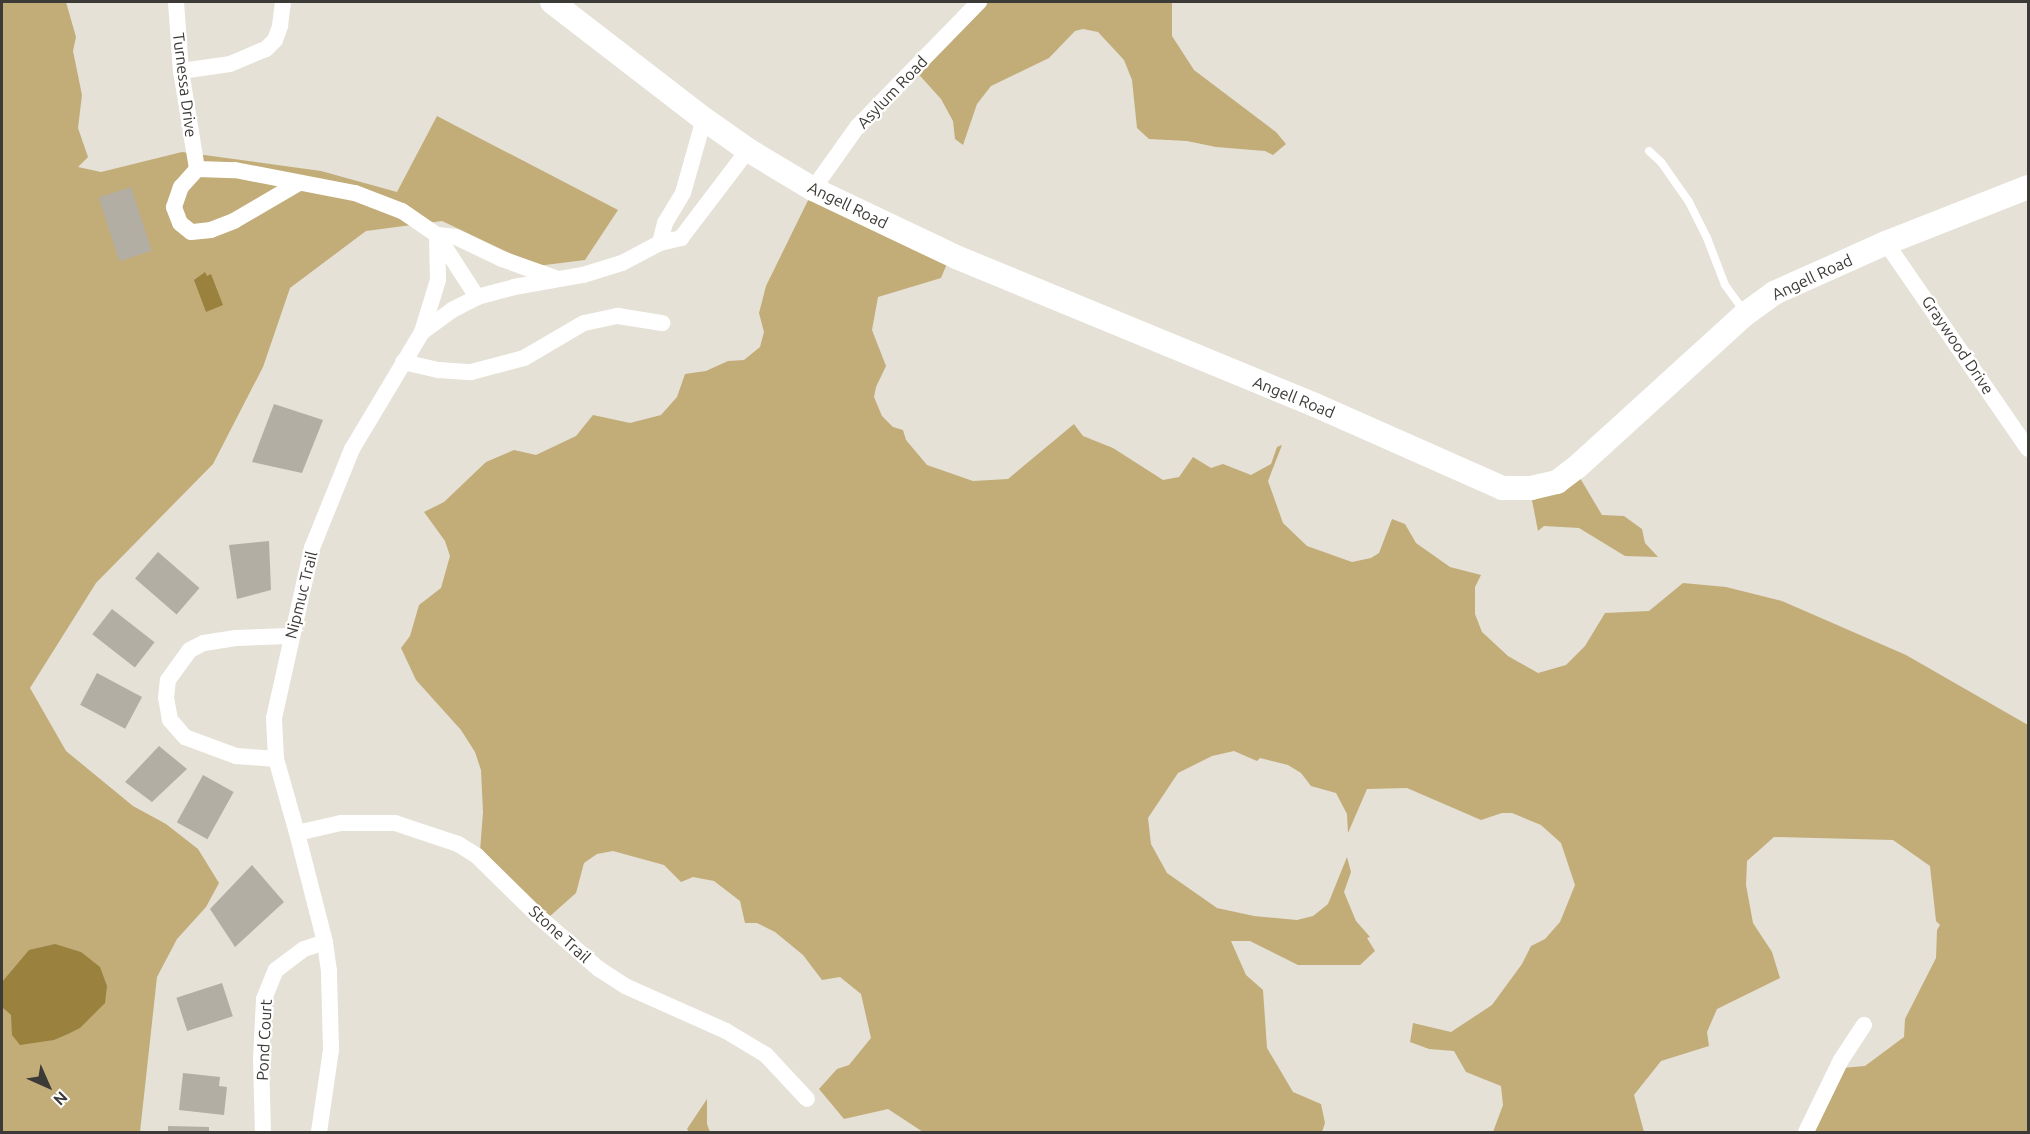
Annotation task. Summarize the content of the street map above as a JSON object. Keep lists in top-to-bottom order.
{
  "streets": {
    "street": [
      "Turnessa Drive",
      "Asylum Road",
      "Angell Road",
      "Graywood Drive",
      "Nipmuc Trail",
      "Stone Trail",
      "Pond Court"
    ]
  },
  "crossings": [
    ["Asylum Road", "Angell Road"],
    ["Angell Road", "Graywood Drive"],
    ["Angell Road", "Nipmuc Trail"],
    ["Nipmuc Trail", "Stone Trail"],
    ["Nipmuc Trail", "Pond Court"]
  ],
  "north": "bottom right"
}
